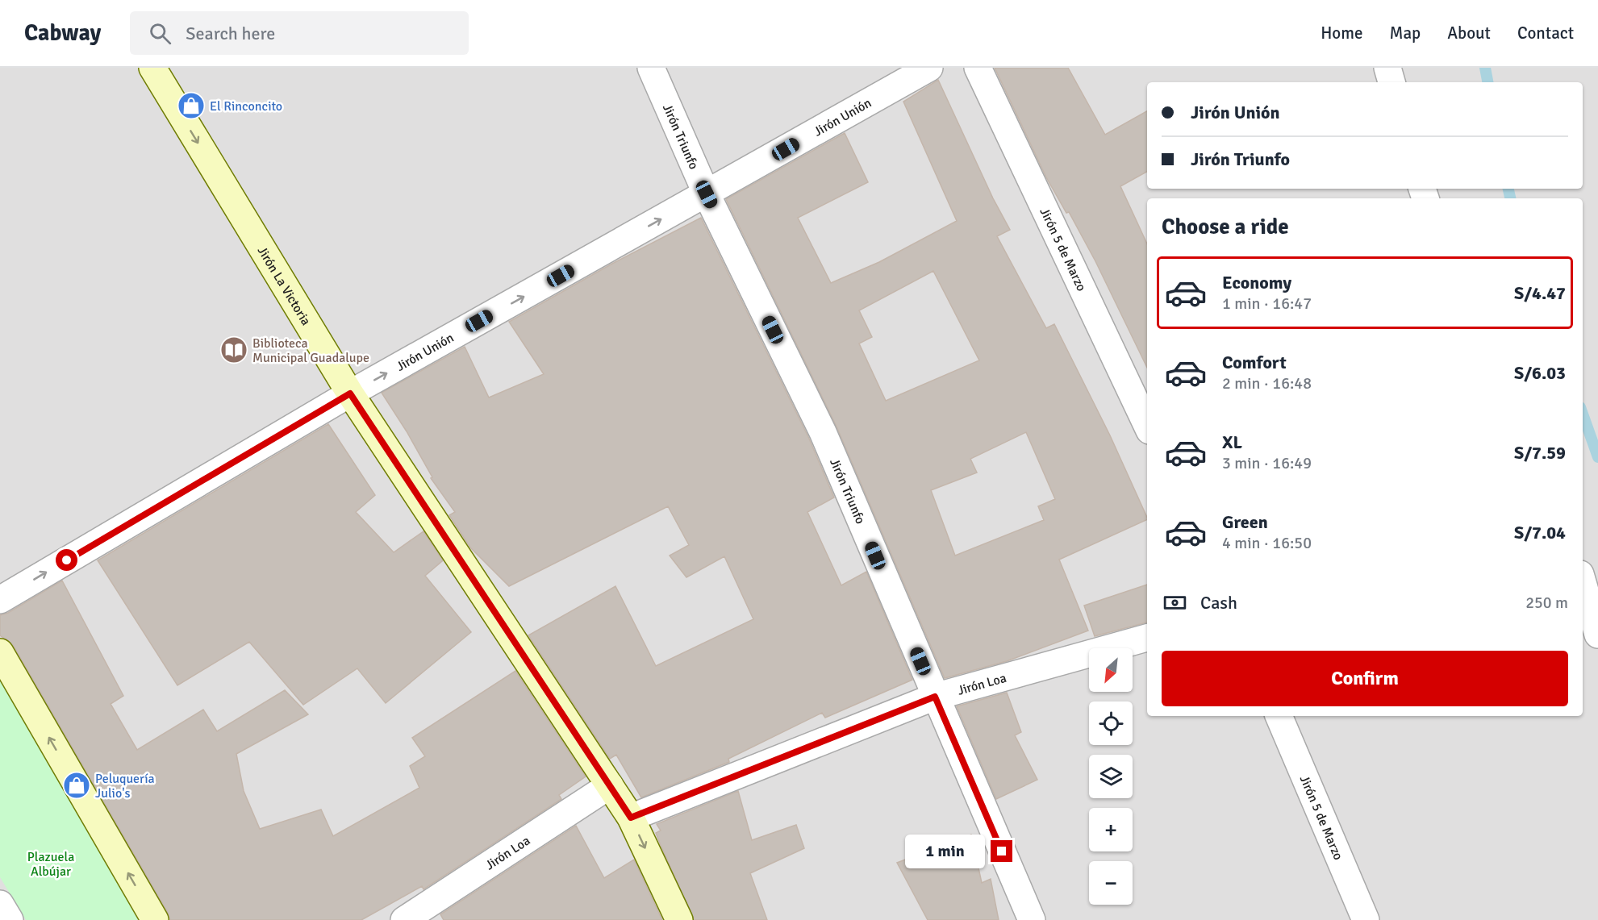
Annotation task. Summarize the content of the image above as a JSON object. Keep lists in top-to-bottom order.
{
  "streets": {
    "street": [
      "Jirón Unión",
      "Jirón Triunfo",
      "Jirón 5 de Marzo",
      "Jirón La Victoria",
      "Jirón Loa"
    ]
  },
  "crossings": [
    ["Jirón Unión", "Jirón Triunfo"],
    ["Jirón Unión", "Jirón La Victoria"],
    ["Jirón Triunfo", "Jirón Loa"],
    ["Jirón La Victoria", "Jirón Loa"]
  ],
  "one_way": ["Jirón Unión", "Jirón La Victoria"],
  "parks": ["Plazuela Albújar"],
  "places": {
    "shop": ["El Rinconcito", "Peluquería Julio's"],
    "library": ["Biblioteca Municipal Guadalupe"]
  },
  "north": "bottom left",
  "page": {
    "header": "Cabway",
    "search": "Search here",
    "nav": [
      "Home",
      "Map",
      "About",
      "Contact"
    ],
    "banner": ["Jirón Unión", "Jirón Triunfo"],
    "heading": "Choose a ride",
    "list": [
      {
        "name": "Economy",
        "note": "1 min · 16:47",
        "value": "S/4.47"
      },
      {
        "name": "Comfort",
        "note": "2 min · 16:48",
        "value": "S/6.03"
      },
      {
        "name": "XL",
        "note": "3 min · 16:49",
        "value": "S/7.59"
      },
      {
        "name": "Green",
        "note": "4 min · 16:50",
        "value": "S/7.04"
      }
    ],
    "pay": ["Cash", "250 m"],
    "buttons": "Confirm",
    "map_buttons": ["+", "−"],
    "bubble": "1 min"
  }
}
